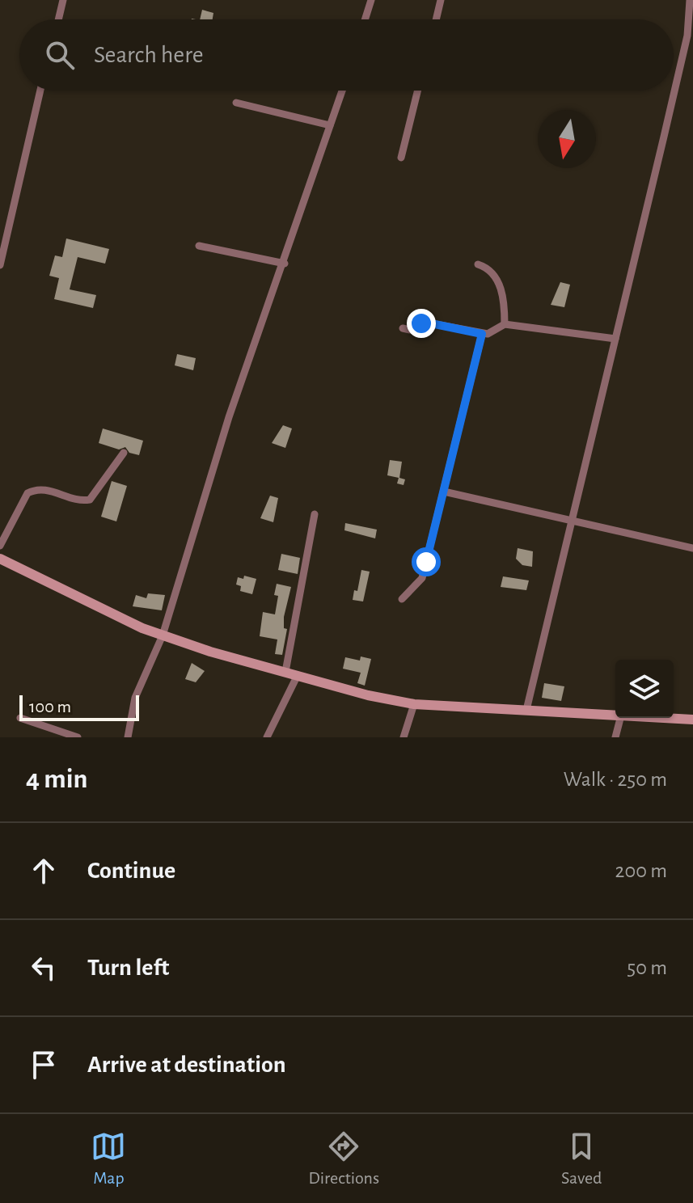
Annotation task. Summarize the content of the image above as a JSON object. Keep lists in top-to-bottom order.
{
  "scale_bar": "100 m",
  "north": "bottom",
  "page": {
    "search": "Search here",
    "scale": "100 m",
    "heading": ["4 min", "Walk · 250 m"],
    "list": [
      ["Continue", "200 m"],
      ["Turn left", "50 m"],
      "Arrive at destination"
    ],
    "nav": ["Map", "Directions", "Saved"]
  }
}
